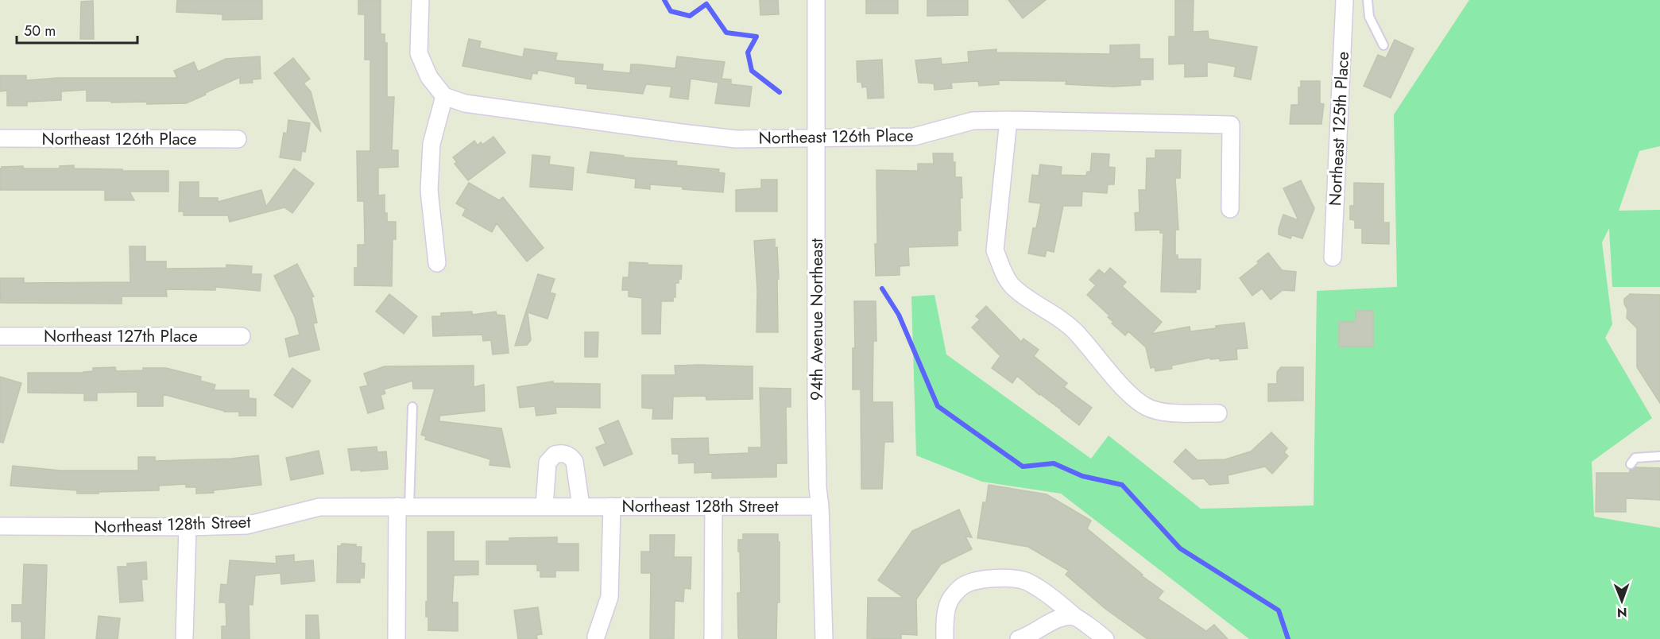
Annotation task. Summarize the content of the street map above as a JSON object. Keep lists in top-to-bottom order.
{
  "streets": {
    "street": [
      "Northeast 125th Place",
      "Northeast 126th Place",
      "94th Avenue Northeast",
      "Northeast 127th Place",
      "Northeast 128th Street"
    ]
  },
  "crossings": [
    ["Northeast 126th Place", "94th Avenue Northeast"],
    ["94th Avenue Northeast", "Northeast 128th Street"]
  ],
  "scale_bar": "50 m",
  "north": "bottom"
}
